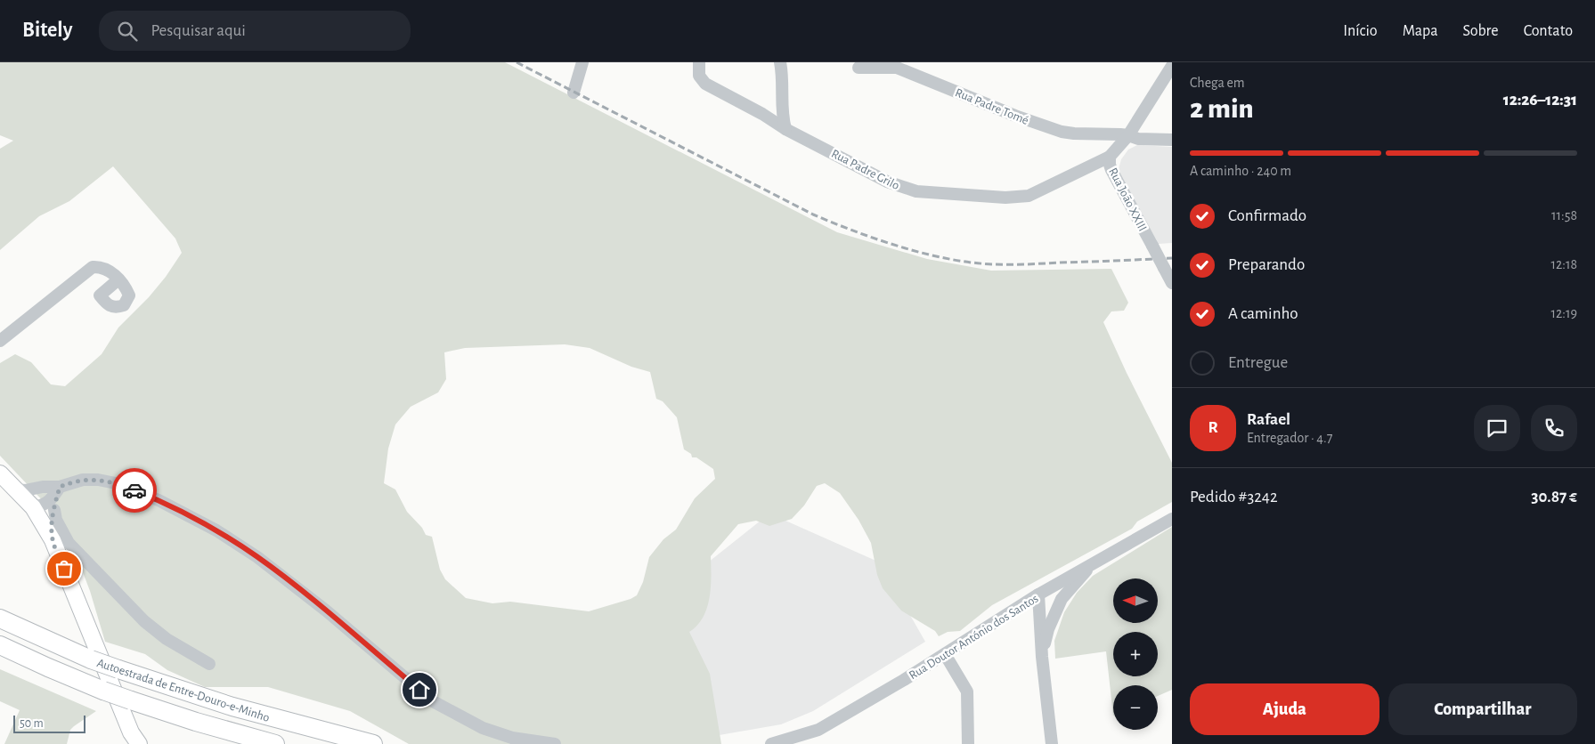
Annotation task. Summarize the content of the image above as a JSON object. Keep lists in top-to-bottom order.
{
  "streets": {
    "highway": ["Autoestrada de Entre-Douro-e-Minho"],
    "street": [
      "Rua Padre Tomé",
      "Rua Padre Grilo",
      "Rua João XXIII",
      "Rua Doutor António dos Santos"
    ]
  },
  "crossings": [
    ["Rua Padre Tomé", "Rua João XXIII"],
    ["Rua Padre Grilo", "Rua João XXIII"]
  ],
  "scale_bar": "50 m",
  "north": "left",
  "page": {
    "header": "Bitely",
    "search": "Pesquisar aqui",
    "nav": [
      "Início",
      "Mapa",
      "Sobre",
      "Contato"
    ],
    "heading": ["2 min", "Chega em", "12:26–12:31"],
    "panel": [
      "Rafael",
      "Entregador · 4.7",
      "Pedido #3242",
      "30.87 €"
    ],
    "bar": "A caminho · 240 m",
    "list": [
      ["Confirmado", "11:58"],
      ["Preparando", "12:18"],
      ["A caminho", "12:19"],
      "Entregue"
    ],
    "round": "R",
    "map_buttons": ["+", "−"],
    "buttons": ["Ajuda", "Compartilhar"],
    "scale": "50 m"
  }
}
